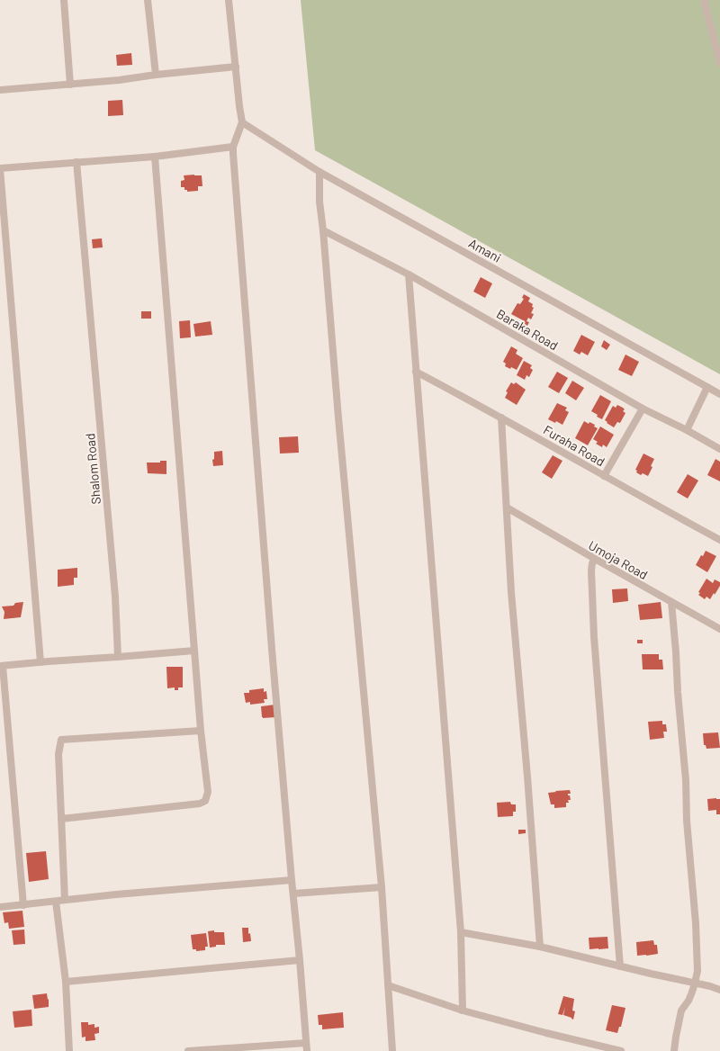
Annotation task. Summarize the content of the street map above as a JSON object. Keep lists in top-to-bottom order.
{
  "streets": {
    "street": [
      "Amani",
      "Baraka Road",
      "Furaha Road",
      "Shalom Road",
      "Umoja Road"
    ]
  }
}
